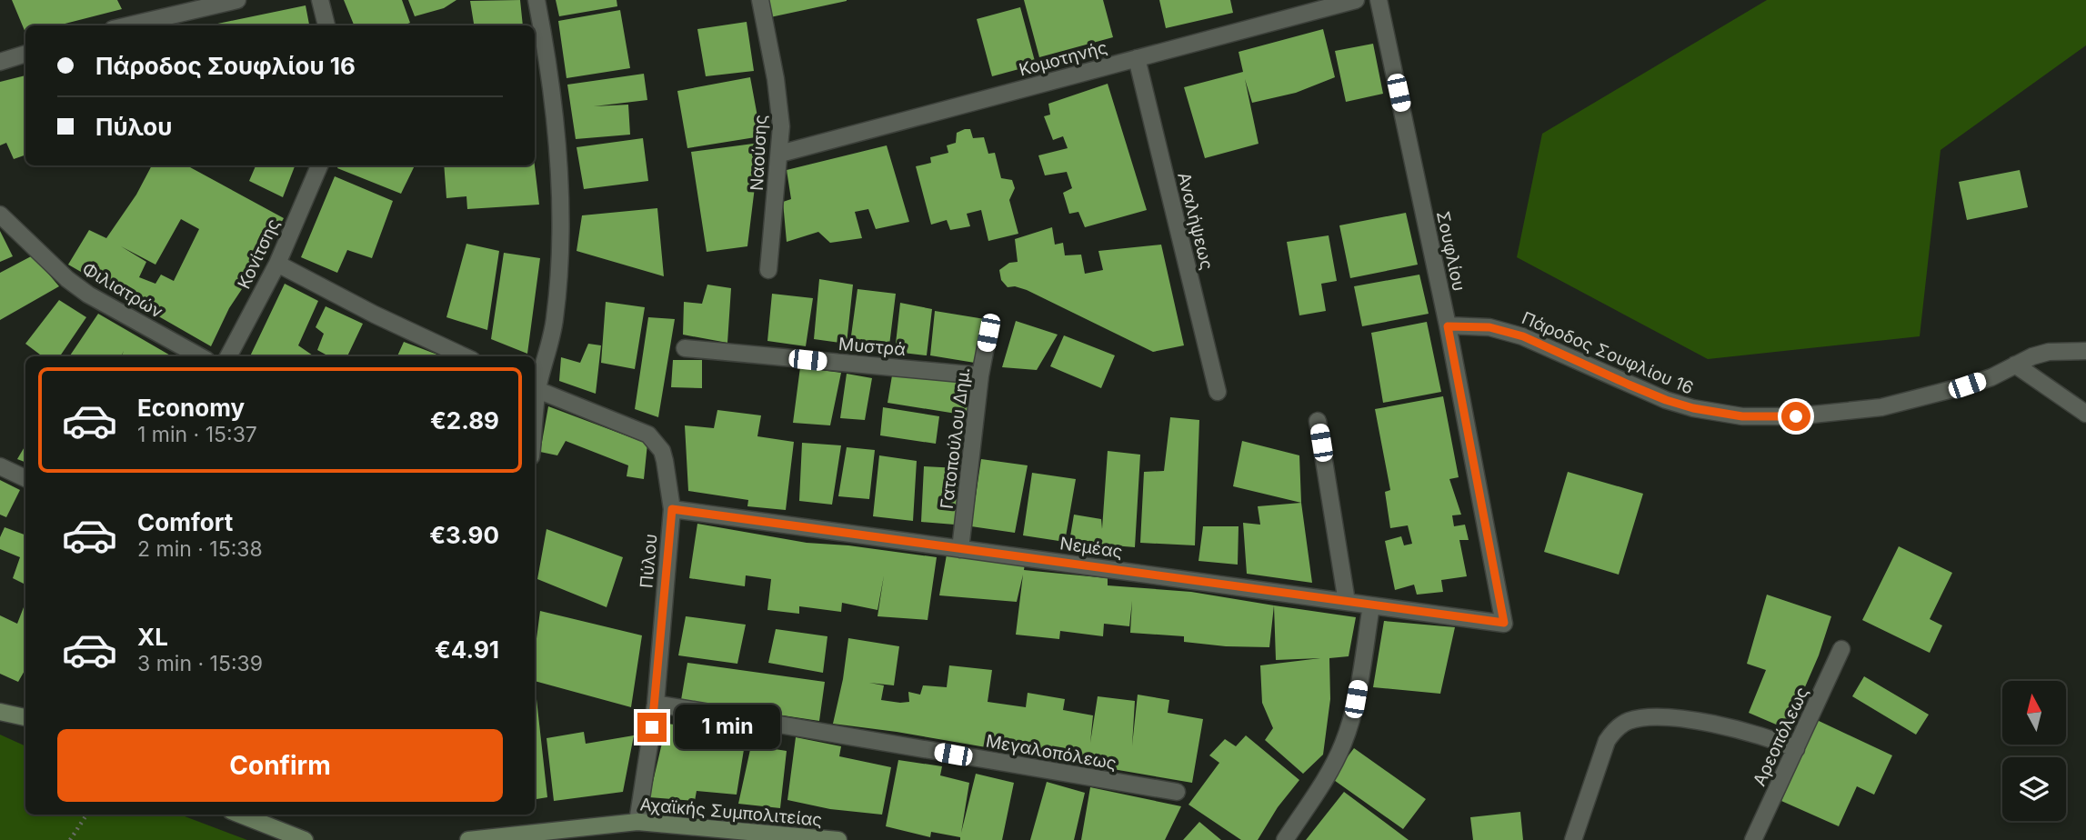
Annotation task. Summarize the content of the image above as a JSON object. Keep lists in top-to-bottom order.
{
  "streets": {
    "street": [
      "Κομοτηνής",
      "Ναούσης",
      "Αναλήψεως",
      "Σουφλίου",
      "Κονίτσης",
      "Φιλιατρών",
      "Μυστρά",
      "Πάροδος Σουφλίου 16",
      "Γατοπούλου Δημ.",
      "Νεμέας",
      "Πύλου",
      "Αρεοπόλεως",
      "Μεγαλοπόλεως",
      "Αχαϊκής Συμπολιτείας"
    ]
  },
  "crossings": [
    ["Κομοτηνής", "Ναούσης"],
    ["Κομοτηνής", "Αναλήψεως"],
    ["Σουφλίου", "Πάροδος Σουφλίου 16"],
    ["Σουφλίου", "Νεμέας"],
    ["Μυστρά", "Γατοπούλου Δημ."],
    ["Γατοπούλου Δημ.", "Νεμέας"],
    ["Νεμέας", "Πύλου"],
    ["Πύλου", "Μεγαλοπόλεως"],
    ["Πύλου", "Αχαϊκής Συμπολιτείας"]
  ],
  "north": "top",
  "page": {
    "banner": ["Πάροδος Σουφλίου 16", "Πύλου"],
    "list": [
      {
        "name": "Economy",
        "note": "1 min · 15:37",
        "value": "€2.89"
      },
      {
        "name": "Comfort",
        "note": "2 min · 15:38",
        "value": "€3.90"
      },
      {
        "name": "XL",
        "note": "3 min · 15:39",
        "value": "€4.91"
      }
    ],
    "bubble": "1 min",
    "buttons": "Confirm"
  }
}
